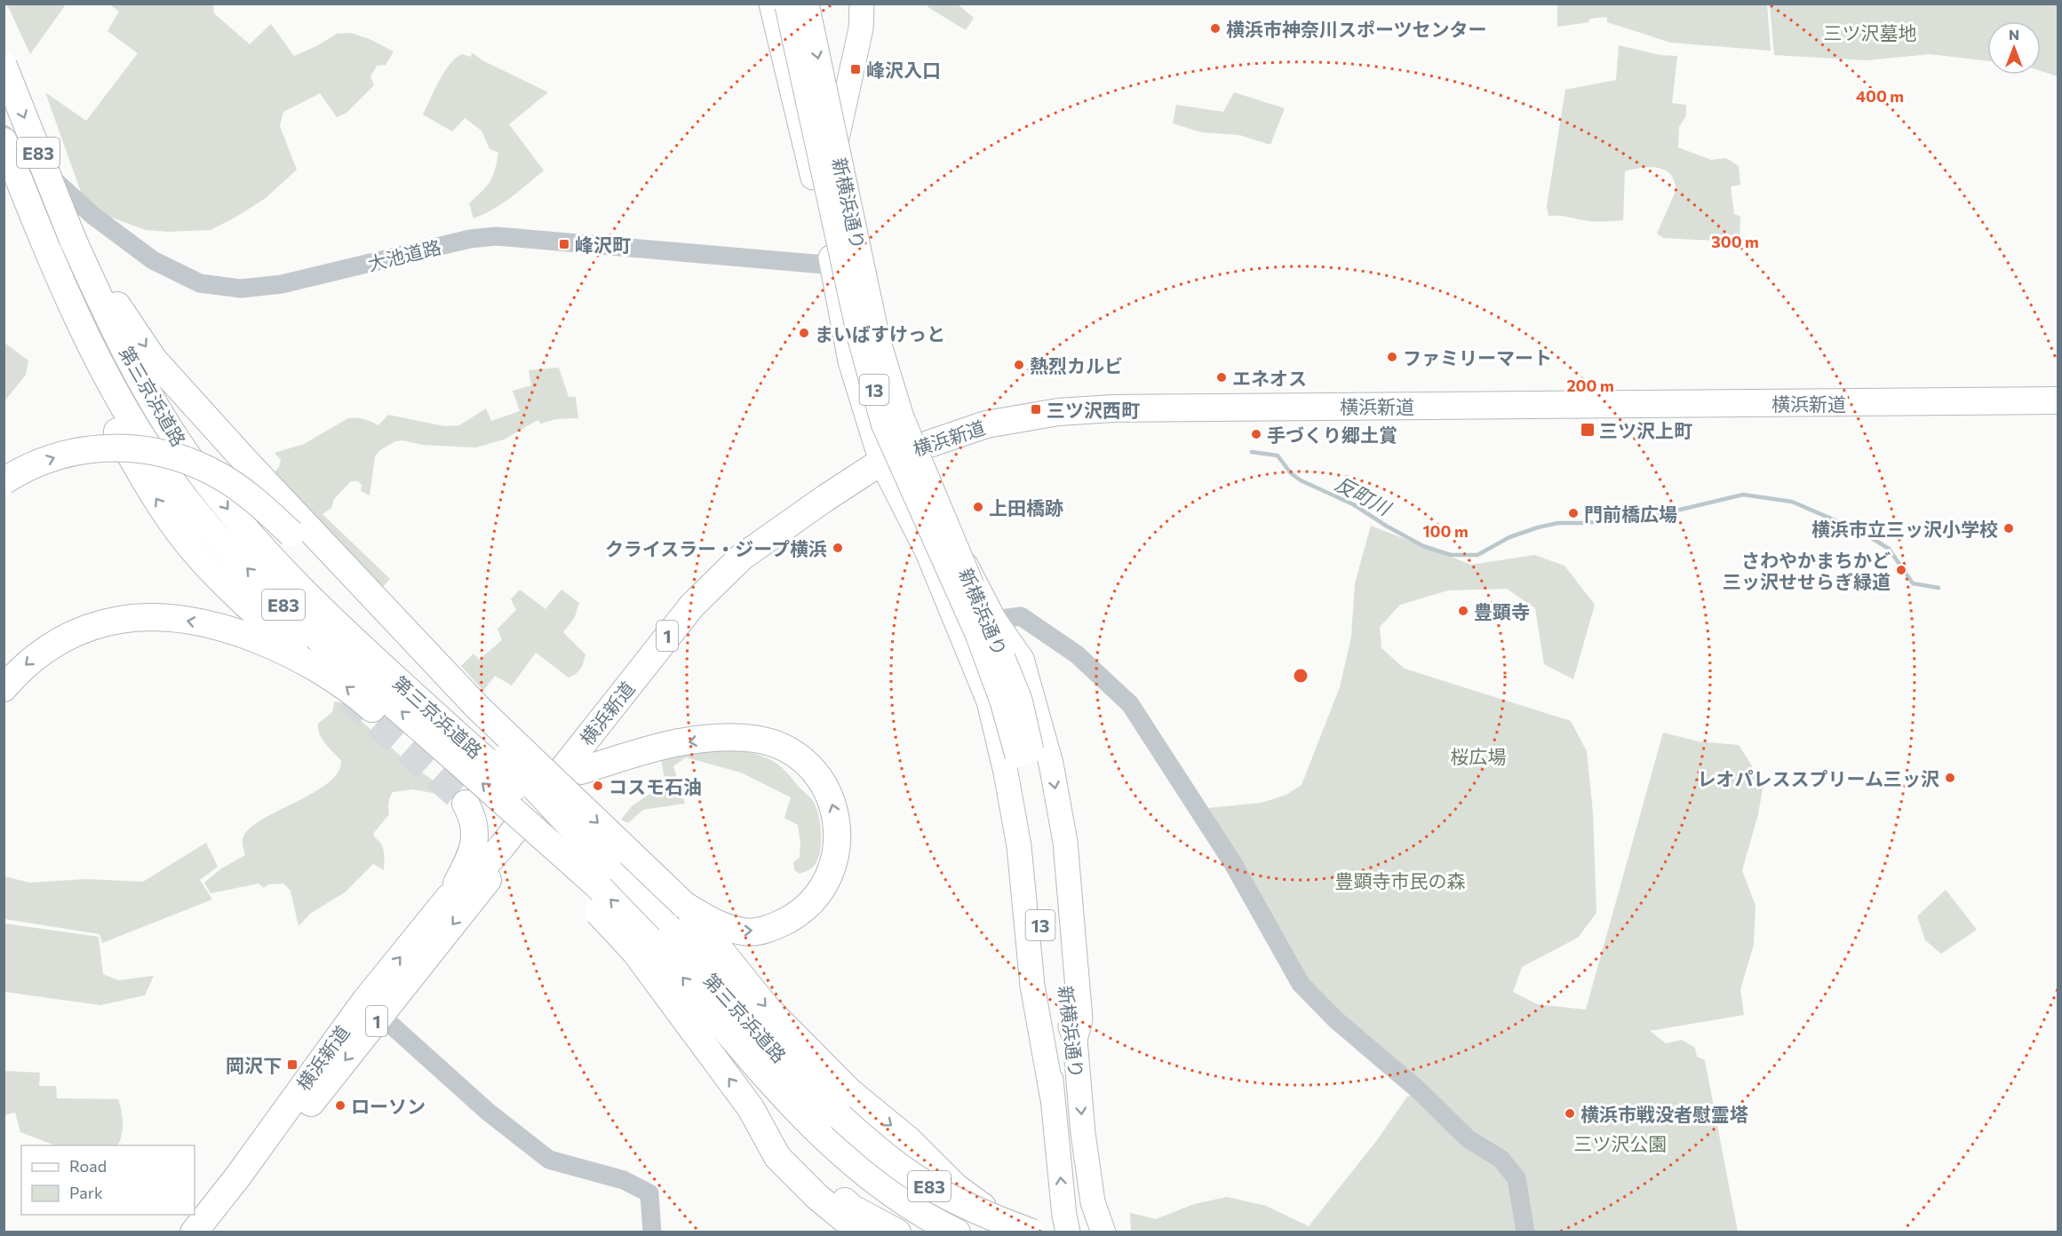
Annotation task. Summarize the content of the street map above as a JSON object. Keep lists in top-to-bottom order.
{
  "streets": {
    "highway": [
      "E83",
      "第三京浜道路",
      "横浜新道",
      "1"
    ],
    "main road": ["新横浜通り", "13"],
    "street": ["大池道路"]
  },
  "water": ["反町川"],
  "parks": [
    "三ツ沢墓地",
    "桜広場",
    "豊顕寺市民の森",
    "三ツ沢公園"
  ],
  "places": {
    "other": [
      "横浜市神奈川スポーツセンター",
      "まいばすけっと",
      "ファミリーマート",
      "熱烈カルビ",
      "エネオス",
      "手づくり郷土賞",
      "上田橋跡",
      "門前橋広場",
      "横浜市立三ッ沢小学校",
      "クライスラー・ジープ横浜",
      "さわやかまちかど 三ッ沢せせらぎ緑道",
      "豊顕寺",
      "レオパレススプリーム三ッ沢",
      "コスモ石油",
      "ローソン",
      "横浜市戦没者慰霊塔"
    ],
    "transit": [
      "峰沢入口",
      "峰沢町",
      "三ツ沢西町",
      "三ツ沢上町",
      "岡沢下"
    ]
  },
  "legend": ["Road", "Park"],
  "north": "top",
  "rings": [
    "400 m",
    "300 m",
    "200 m",
    "100 m"
  ]
}
